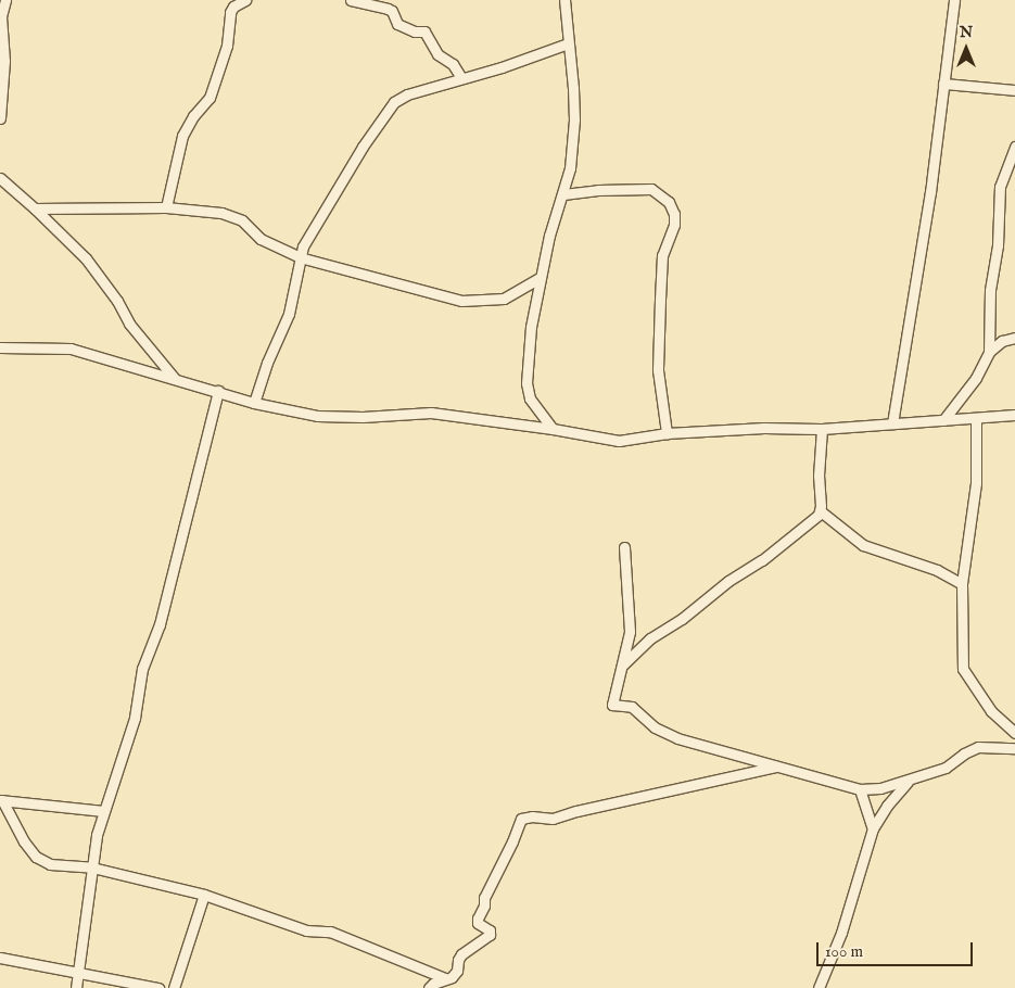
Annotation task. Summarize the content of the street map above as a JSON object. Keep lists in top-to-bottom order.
{
  "scale_bar": "100 m",
  "north": "top"
}
